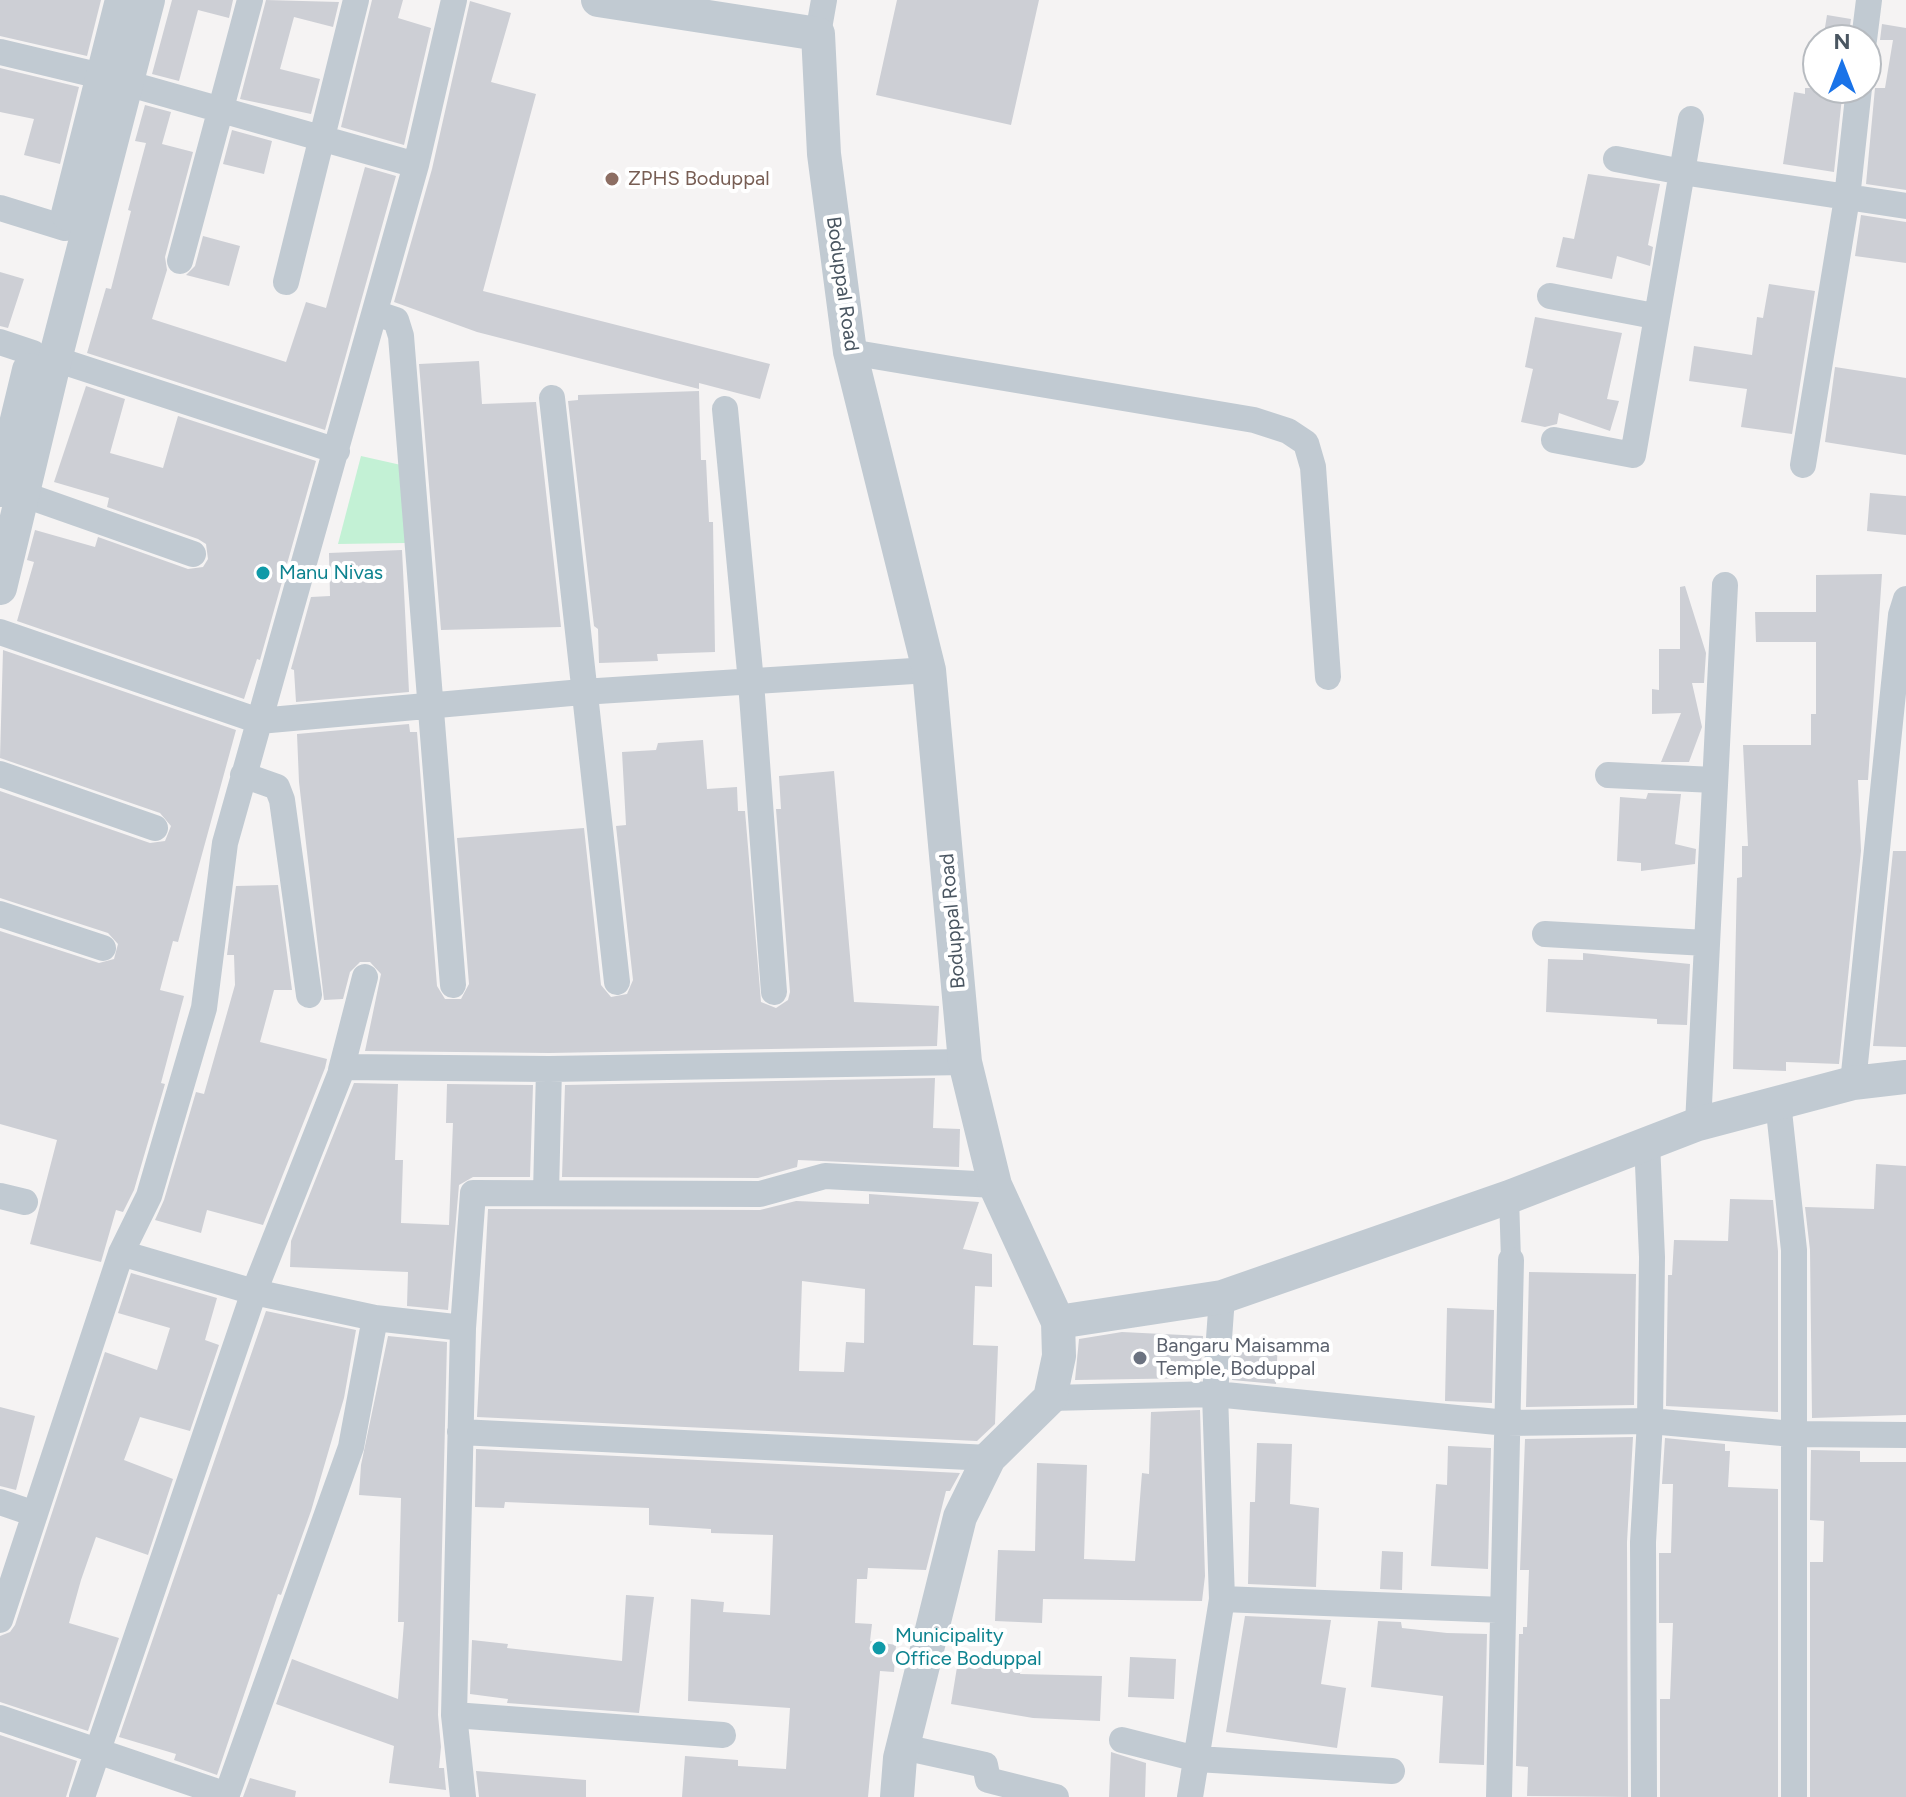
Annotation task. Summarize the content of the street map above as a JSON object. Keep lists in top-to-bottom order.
{
  "streets": {
    "street": ["Boduppal Road"]
  },
  "places": [
    "ZPHS Boduppal",
    "Manu Nivas",
    "Bangaru Maisamma Temple, Boduppal",
    "Municipality Office Boduppal"
  ],
  "north": "top"
}
